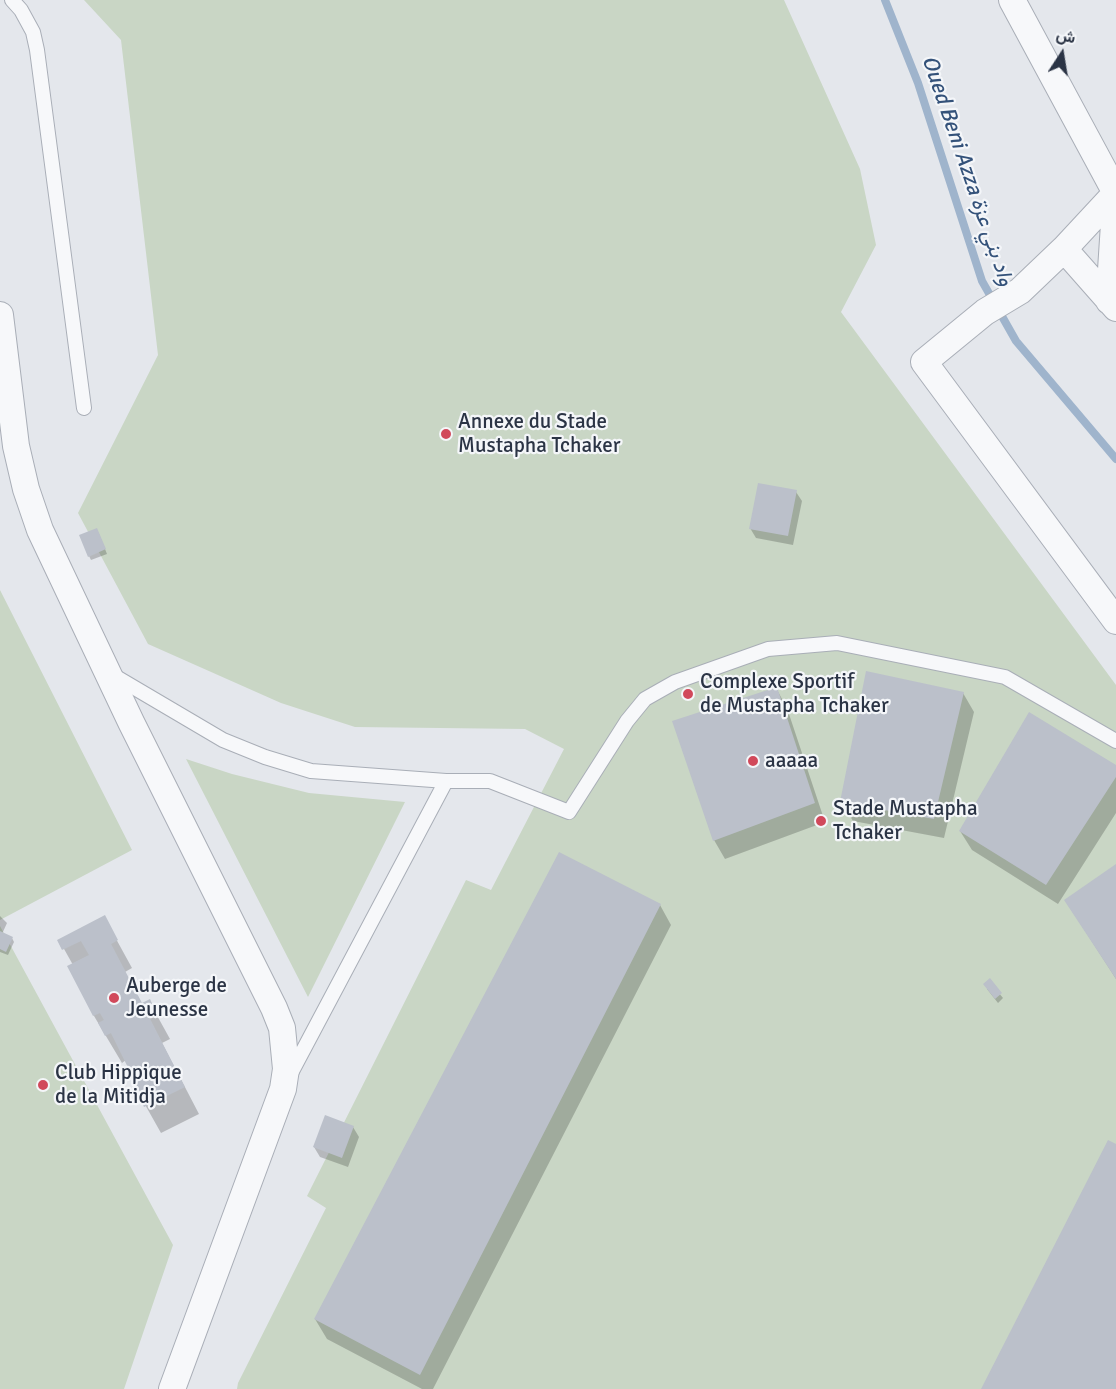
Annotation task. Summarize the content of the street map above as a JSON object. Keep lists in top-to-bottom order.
{
  "water": ["Oued Beni Azza واد بني عزة"],
  "places": [
    "Annexe du Stade Mustapha Tchaker",
    "Complexe Sportif de Mustapha Tchaker",
    "aaaaa",
    "Stade Mustapha Tchaker",
    "Auberge de Jeunesse",
    "Club Hippique de la Mitidja"
  ],
  "north": "top"
}
